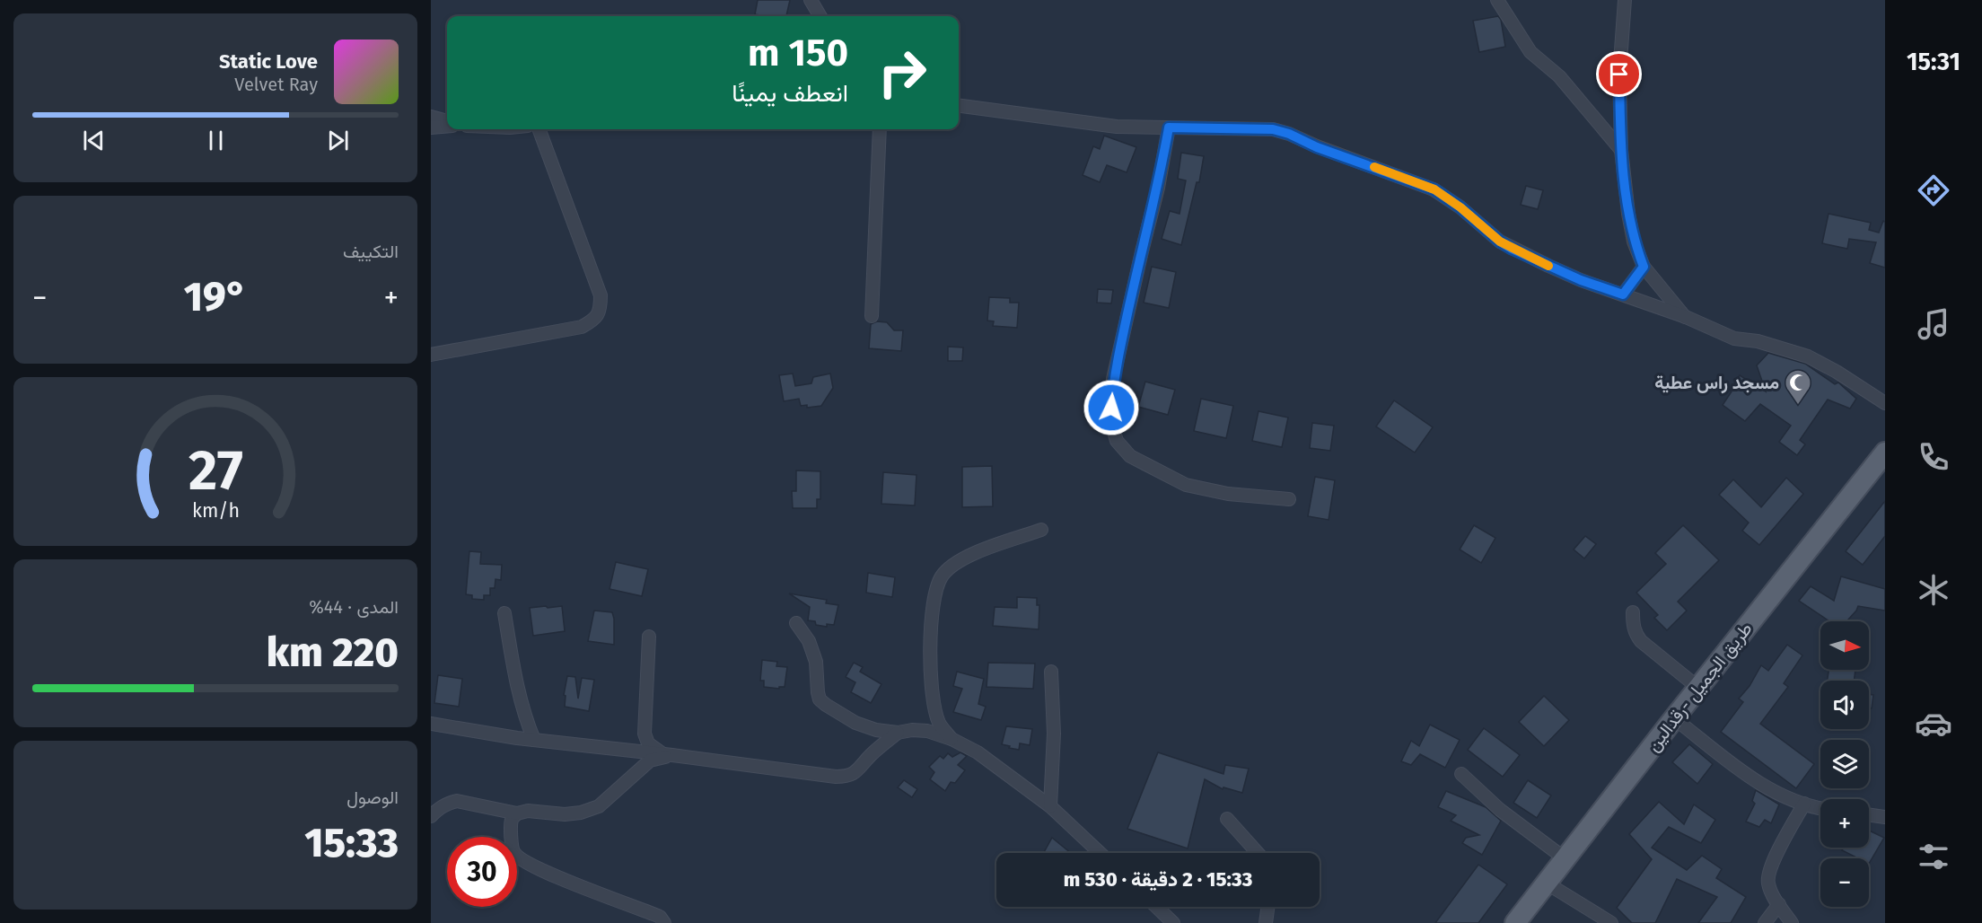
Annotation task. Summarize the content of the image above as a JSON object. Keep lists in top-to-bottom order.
{
  "streets": {
    "main road": ["طريق الجميل -رقدالين"]
  },
  "places": {
    "mosque": ["مسجد راس عطية"]
  },
  "north": "right",
  "page": {
    "tabs": "15:31",
    "turn": ["150 m", "انعطف يمينًا"],
    "song": ["Static Love", "Velvet Ray"],
    "tile": [
      "التكييف",
      ["المدى · 44%", "220 km"],
      ["الوصول", "15:33"]
    ],
    "heat": ["−", "19°", "+"],
    "map_buttons": ["+", "−"],
    "limit": "30",
    "trip": "15:33 · 2 دقيقة · 530 m",
    "gauge": ["27", "km/h"]
  }
}
